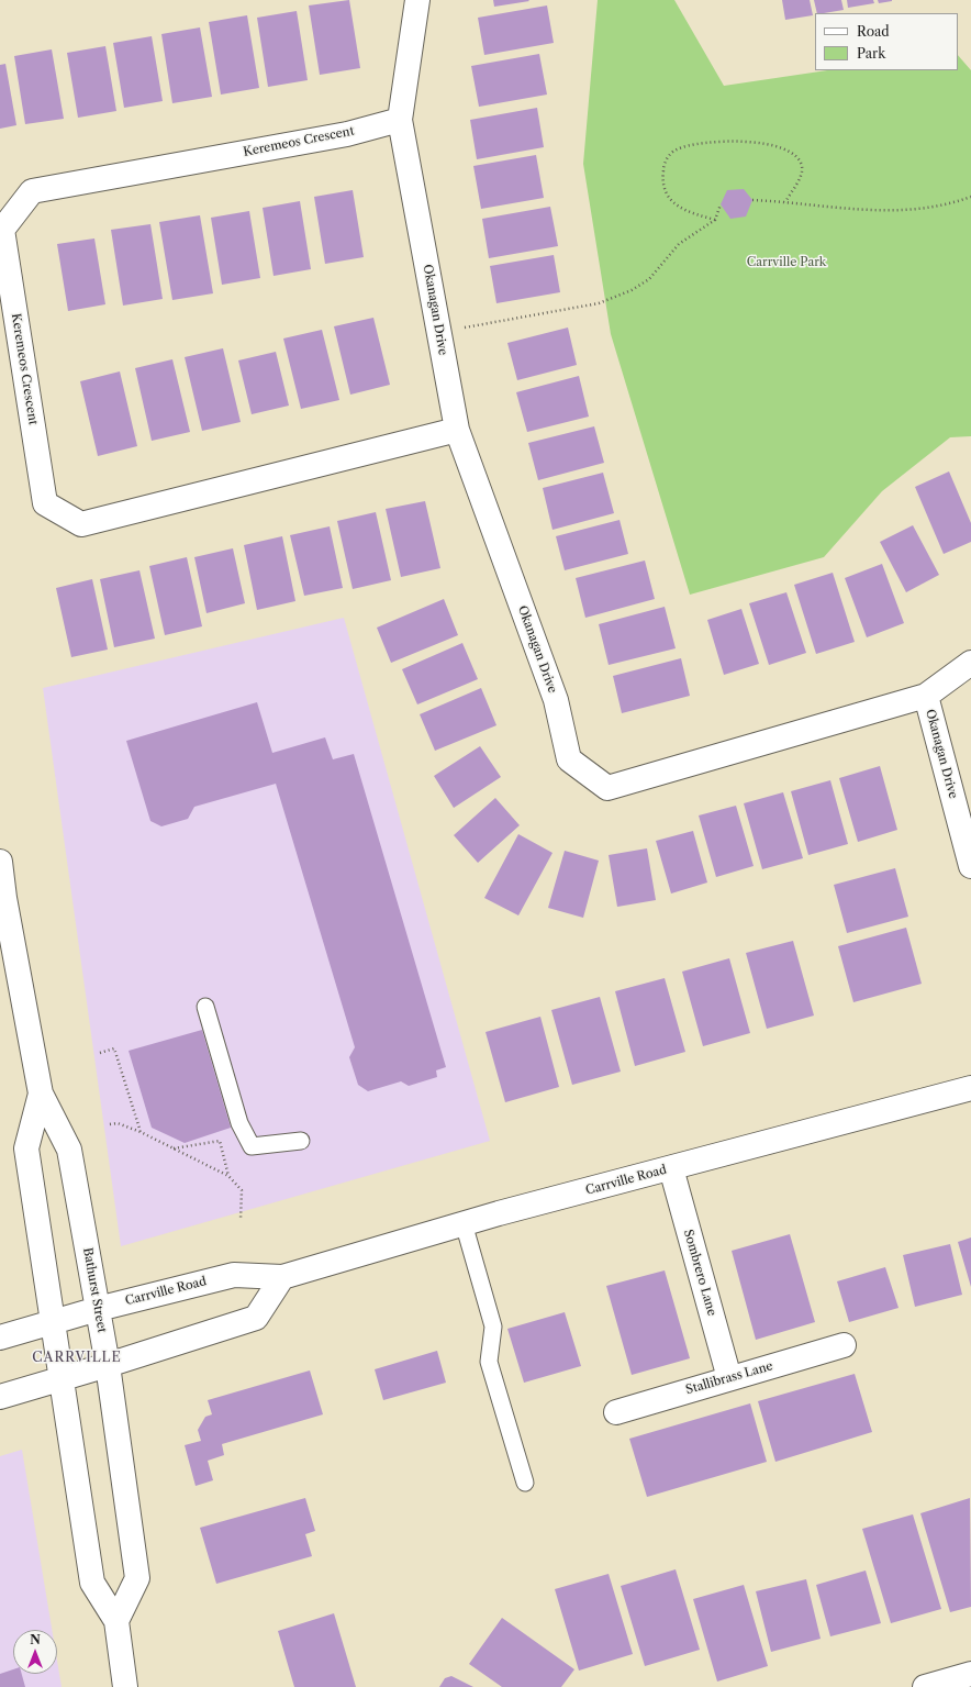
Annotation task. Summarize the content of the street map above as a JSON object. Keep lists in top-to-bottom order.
{
  "streets": {
    "street": [
      "Keremeos Crescent",
      "Okanagan Drive",
      "Carrville Road",
      "Sombrero Lane",
      "Bathurst Street",
      "Stallibrass Lane"
    ]
  },
  "crossings": [
    ["Keremeos Crescent", "Okanagan Drive"],
    ["Carrville Road", "Sombrero Lane"],
    ["Carrville Road", "Bathurst Street"],
    ["Sombrero Lane", "Stallibrass Lane"]
  ],
  "districts": ["CARRVILLE"],
  "parks": ["Carrville Park"],
  "legend": ["Road", "Park"],
  "north": "top"
}
